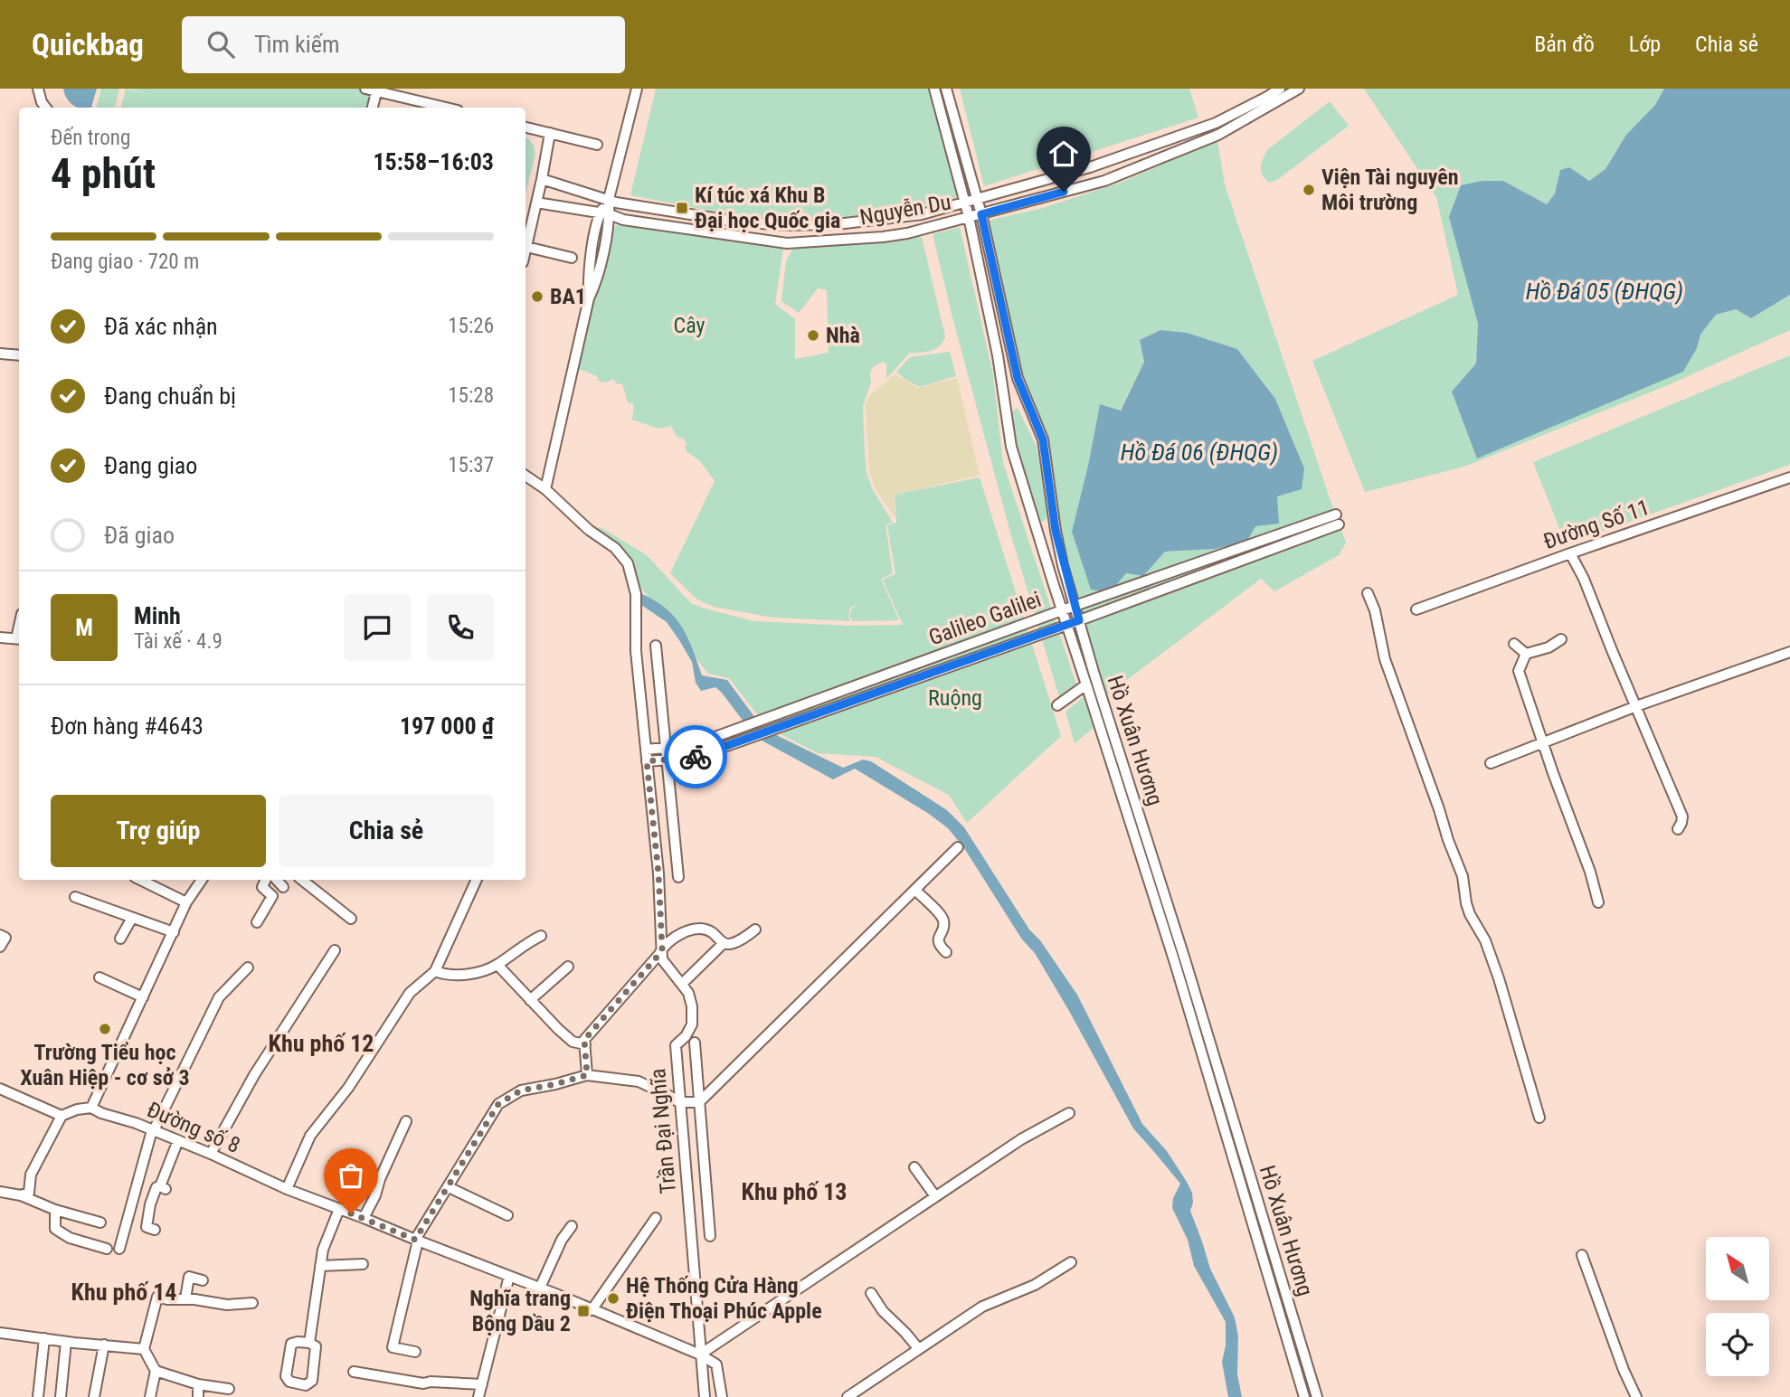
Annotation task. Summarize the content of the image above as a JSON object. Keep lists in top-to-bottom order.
{
  "streets": {
    "street": [
      "Nguyễn Du",
      "Đường Số 11",
      "Galileo Galilei",
      "Hồ Xuân Hương",
      "Đường số 8",
      "Trần Đại Nghĩa"
    ]
  },
  "crossings": [
    ["Nguyễn Du", "Hồ Xuân Hương"],
    ["Galileo Galilei", "Hồ Xuân Hương"],
    ["Galileo Galilei", "Trần Đại Nghĩa"]
  ],
  "districts": ["Khu phố 12", "Khu phố 13", "Khu phố 14"],
  "water": ["Hồ Đá 05 (ĐHQG)", "Hồ Đá 06 (ĐHQG)"],
  "parks": ["Cây", "Ruộng"],
  "places": {
    "other": [
      "Viện Tài nguyên Môi trường",
      "BA1",
      "Nhà",
      "Trường Tiểu học Xuân Hiệp - cơ sở 3",
      "Hệ Thống Cửa Hàng Điện Thoại Phúc Apple"
    ],
    "transit": ["Kí túc xá Khu B Đại học Quốc gia", "Nghĩa trang Bộng Dầu 2"]
  },
  "north": "top left",
  "page": {
    "header": "Quickbag",
    "search": "Tìm kiếm",
    "nav": ["Bản đồ", "Lớp", "Chia sẻ"],
    "heading": ["4 phút", "Đến trong", "15:58–16:03"],
    "panel": [
      "Minh",
      "Tài xế · 4.9",
      "Đơn hàng #4643",
      "197 000 ₫"
    ],
    "bar": "Đang giao · 720 m",
    "list": [
      ["Đã xác nhận", "15:26"],
      ["Đang chuẩn bị", "15:28"],
      ["Đang giao", "15:37"],
      "Đã giao"
    ],
    "round": "M",
    "buttons": ["Trợ giúp", "Chia sẻ"]
  }
}
